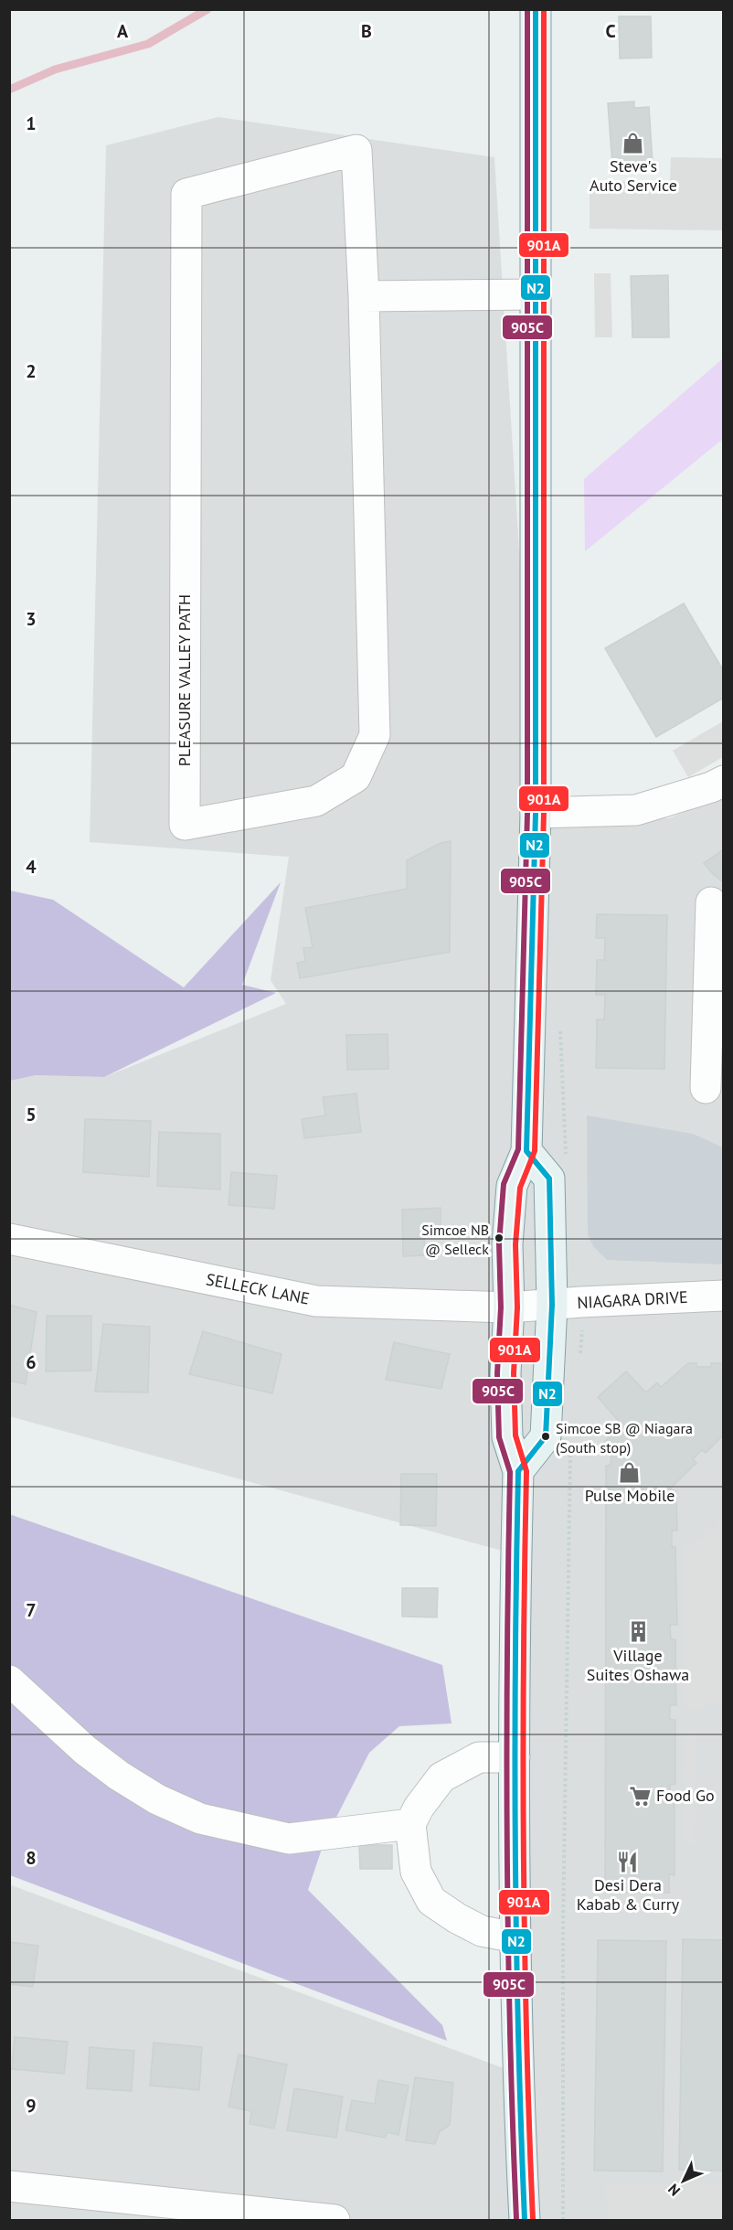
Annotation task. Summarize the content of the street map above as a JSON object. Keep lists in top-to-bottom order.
{
  "streets": {
    "street": ["PLEASURE VALLEY PATH", "SELLECK LANE", "NIAGARA DRIVE"]
  },
  "crossings": [
    ["SELLECK LANE", "NIAGARA DRIVE"]
  ],
  "places": {
    "shop": ["Steve's Auto Service", "Pulse Mobile"],
    "other": ["Simcoe NB @ Selleck", "Simcoe SB @ Niagara (South stop)"],
    "building": ["Village Suites Oshawa"],
    "supermarket": ["Food Go"],
    "restaurant": ["Desi Dera Kabab & Curry"]
  },
  "lines": ["transit line N2", "transit line 901A", "transit line 905C"],
  "north": "bottom left",
  "grid": {
    "columns": ["A", "B", "C"],
    "rows": [
      "1",
      "2",
      "3",
      "4",
      "5",
      "6",
      "7",
      "8",
      "9"
    ]
  }
}
